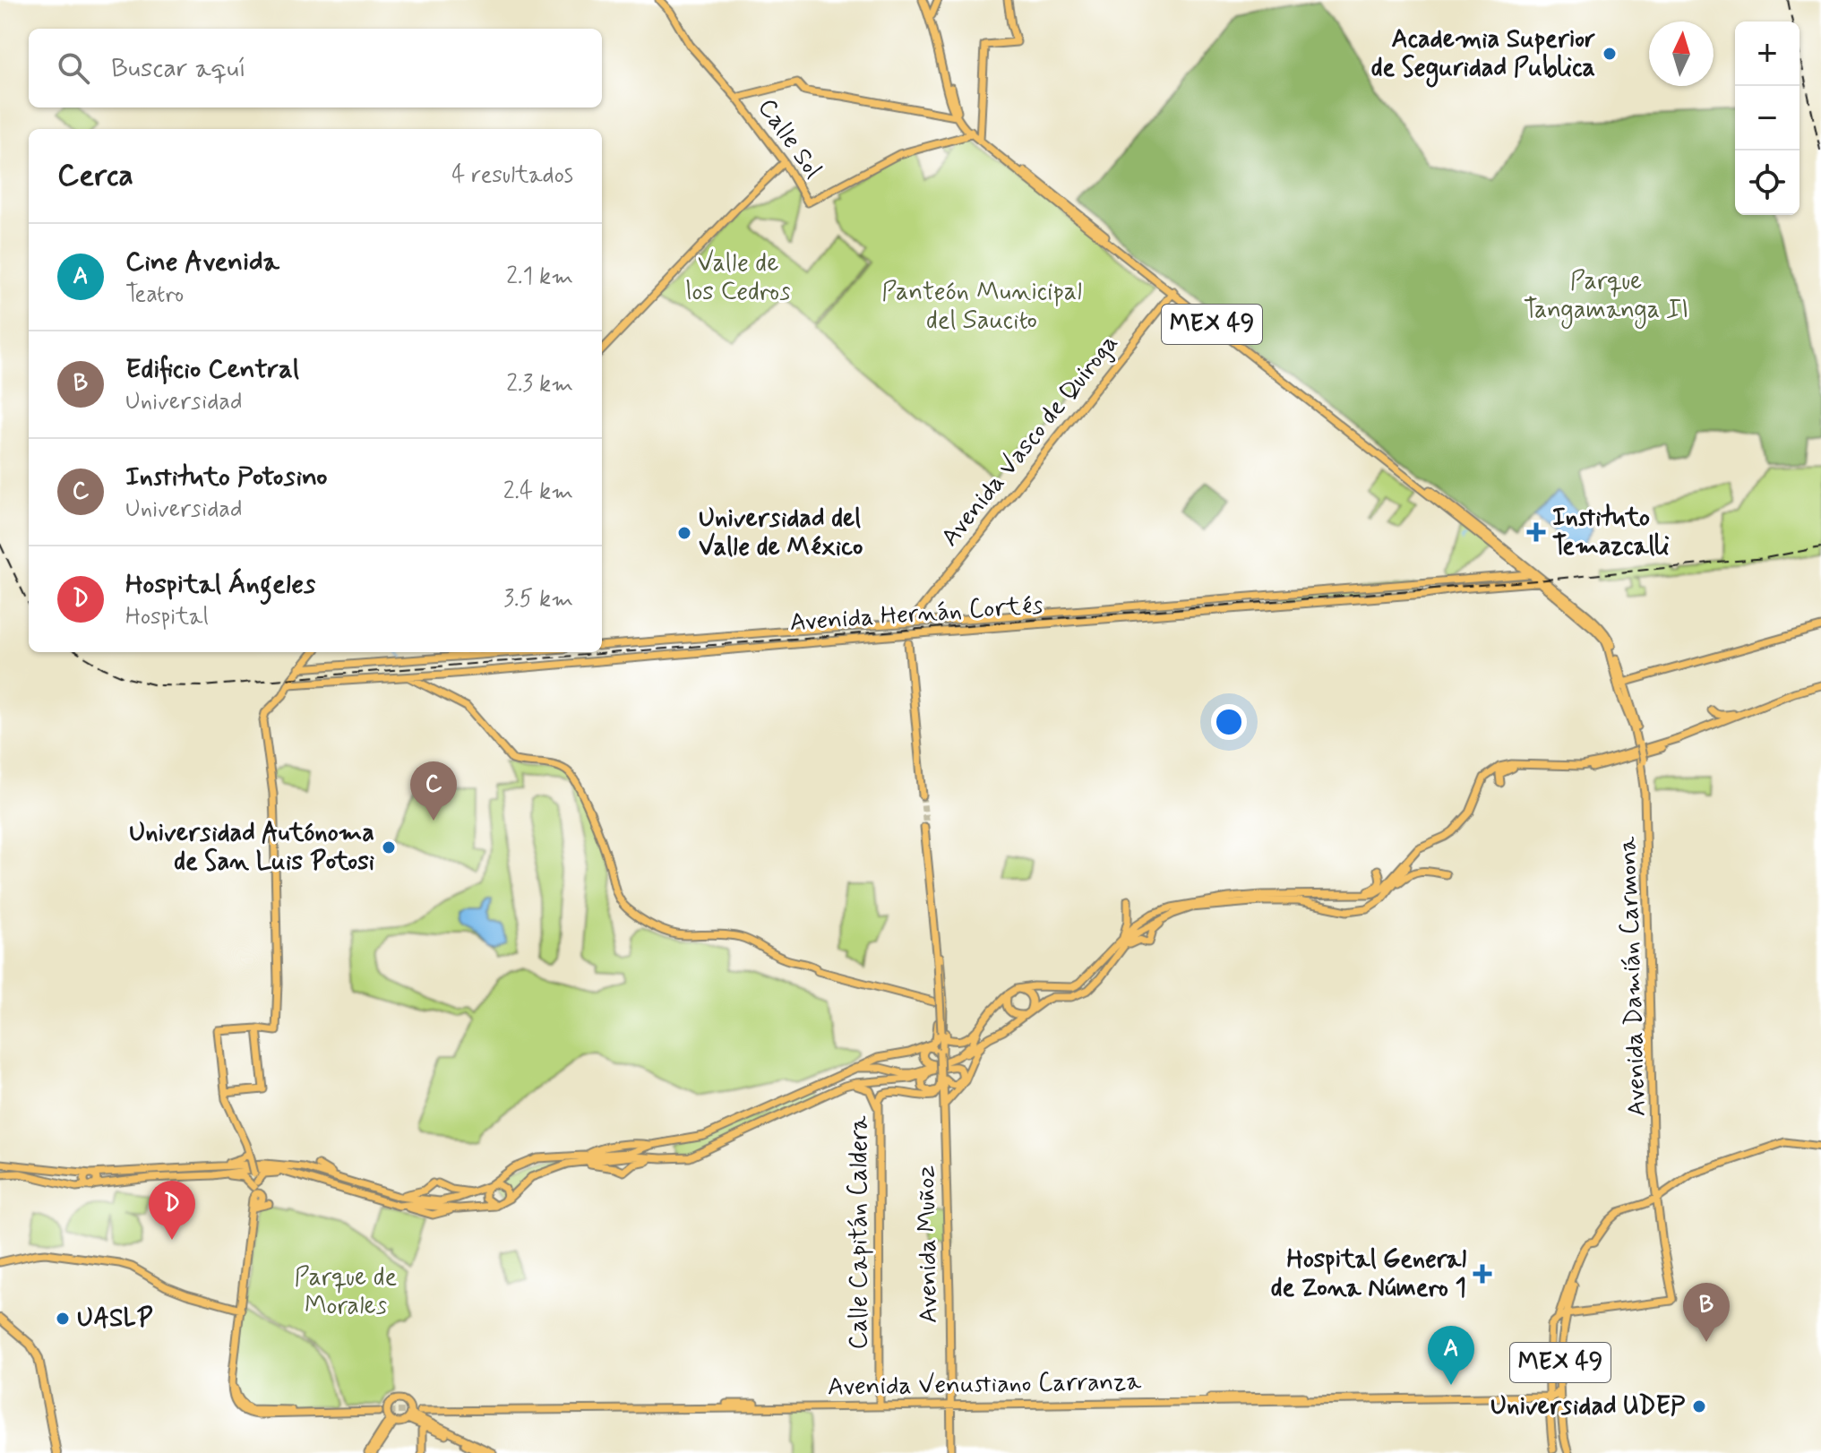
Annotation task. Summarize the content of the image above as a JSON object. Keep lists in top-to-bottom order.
{
  "streets": {
    "main road": [
      "Calle Sol",
      "MEX 49",
      "Avenida Vasco de Quiroga",
      "Avenida Hernán Cortés",
      "Avenida Damián Carmona",
      "Calle Capitán Caldera",
      "Avenida Muñoz",
      "Avenida Venustiano Carranza"
    ]
  },
  "crossings": [
    ["Calle Sol", "MEX 49"],
    ["MEX 49", "Avenida Vasco de Quiroga"],
    ["MEX 49", "Avenida Hernán Cortés"],
    ["MEX 49", "Avenida Damián Carmona"],
    ["Calle Capitán Caldera", "Avenida Venustiano Carranza"],
    ["Avenida Muñoz", "Avenida Venustiano Carranza"]
  ],
  "parks": [
    "Valle de los Cedros",
    "Parque Tangamanga II",
    "Panteón Municipal del Saucito",
    "Parque de Morales"
  ],
  "places": {
    "other": [
      "Academia Superior de Seguridad Publica",
      "Universidad del Valle de México",
      "Universidad Autónoma de San Luis Potosi",
      "UASLP",
      "Universidad UDEP"
    ],
    "health": ["Instituto Temazcalli", "Hospital General de Zona Número 1"]
  },
  "north": "top",
  "page": {
    "map_buttons": ["+", "−"],
    "search": "Buscar aquí",
    "heading": ["Cerca", "4 resultados"],
    "list": [
      {
        "mark": "A",
        "name": "Cine Avenida",
        "note": "Teatro",
        "value": "2.1 km"
      },
      {
        "mark": "B",
        "name": "Edificio Central",
        "note": "Universidad",
        "value": "2.3 km"
      },
      {
        "mark": "C",
        "name": "Instituto Potosino",
        "note": "Universidad",
        "value": "2.4 km"
      },
      {
        "mark": "D",
        "name": "Hospital Ángeles",
        "note": "Hospital",
        "value": "3.5 km"
      }
    ],
    "pins": [
      "C",
      "D",
      "B",
      "A"
    ]
  }
}
